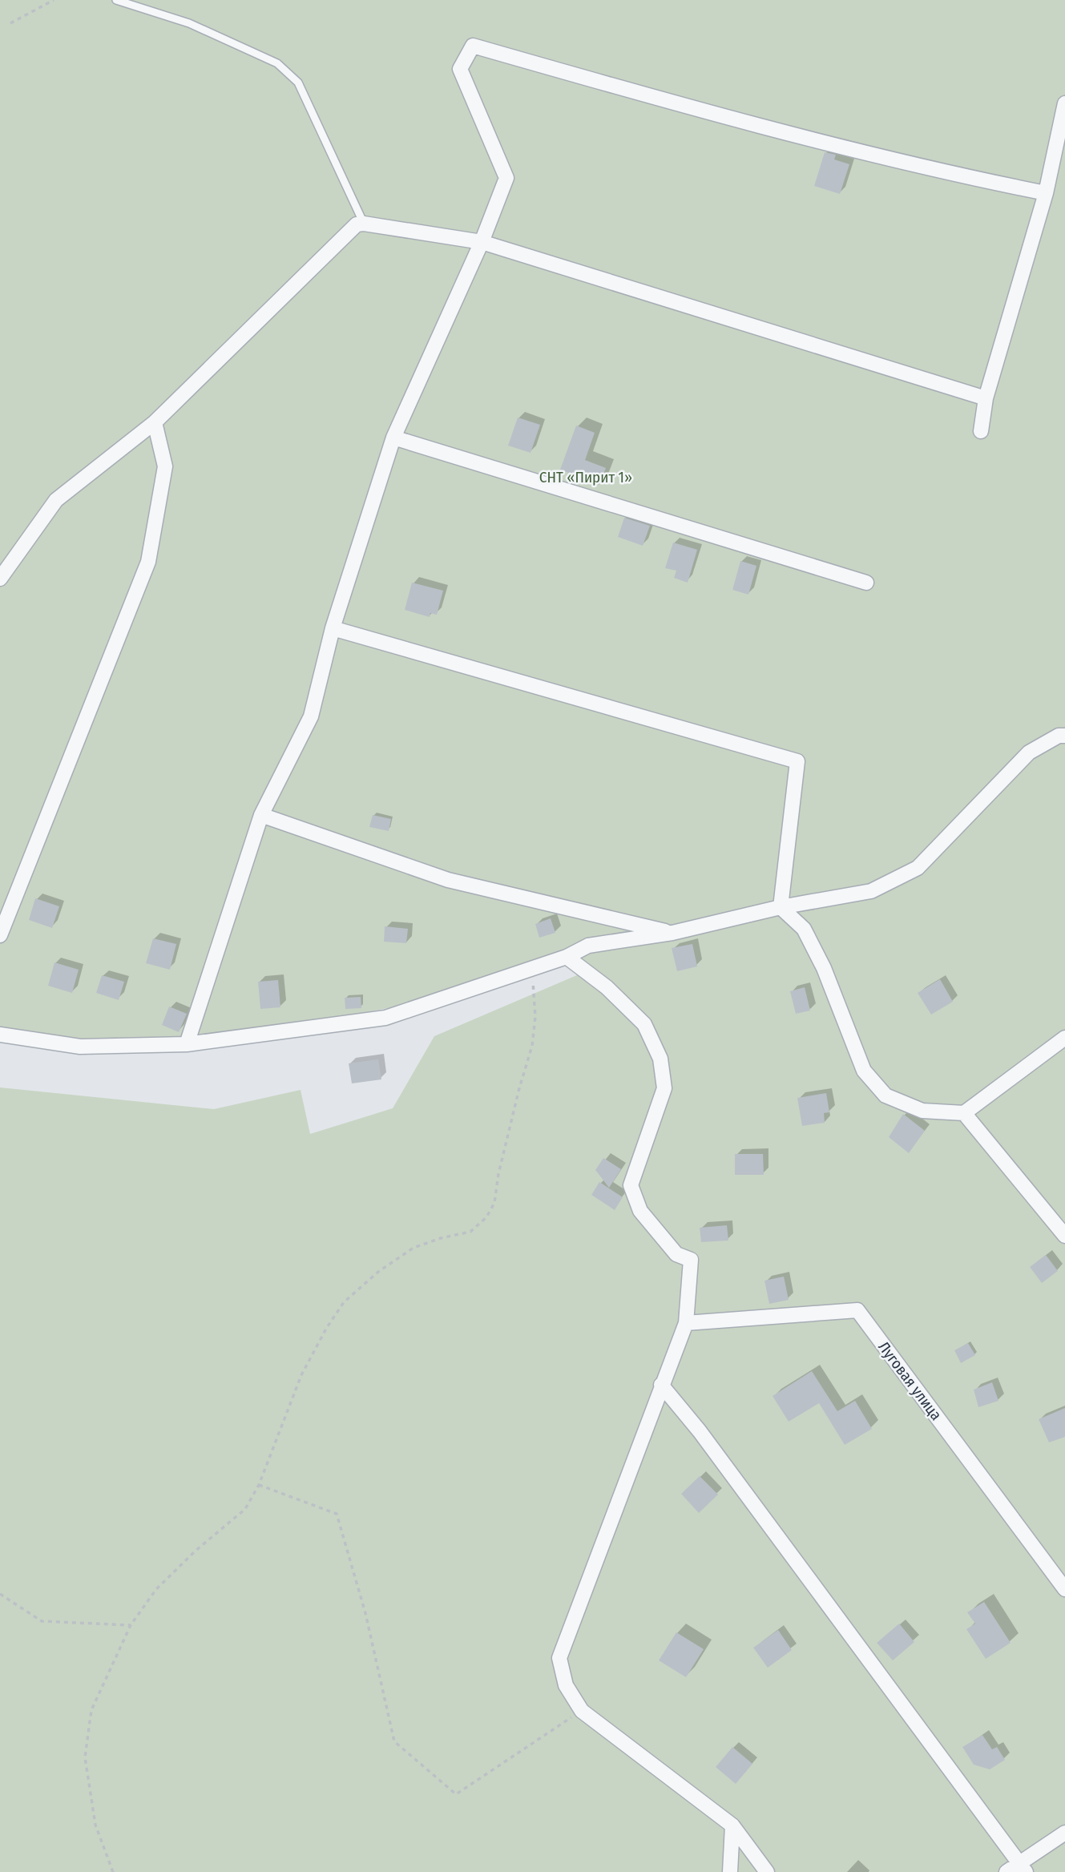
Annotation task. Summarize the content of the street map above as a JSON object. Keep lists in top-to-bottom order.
{
  "streets": {
    "street": ["Луговая улица"]
  },
  "parks": ["СНТ «Пирит 1»"]
}
